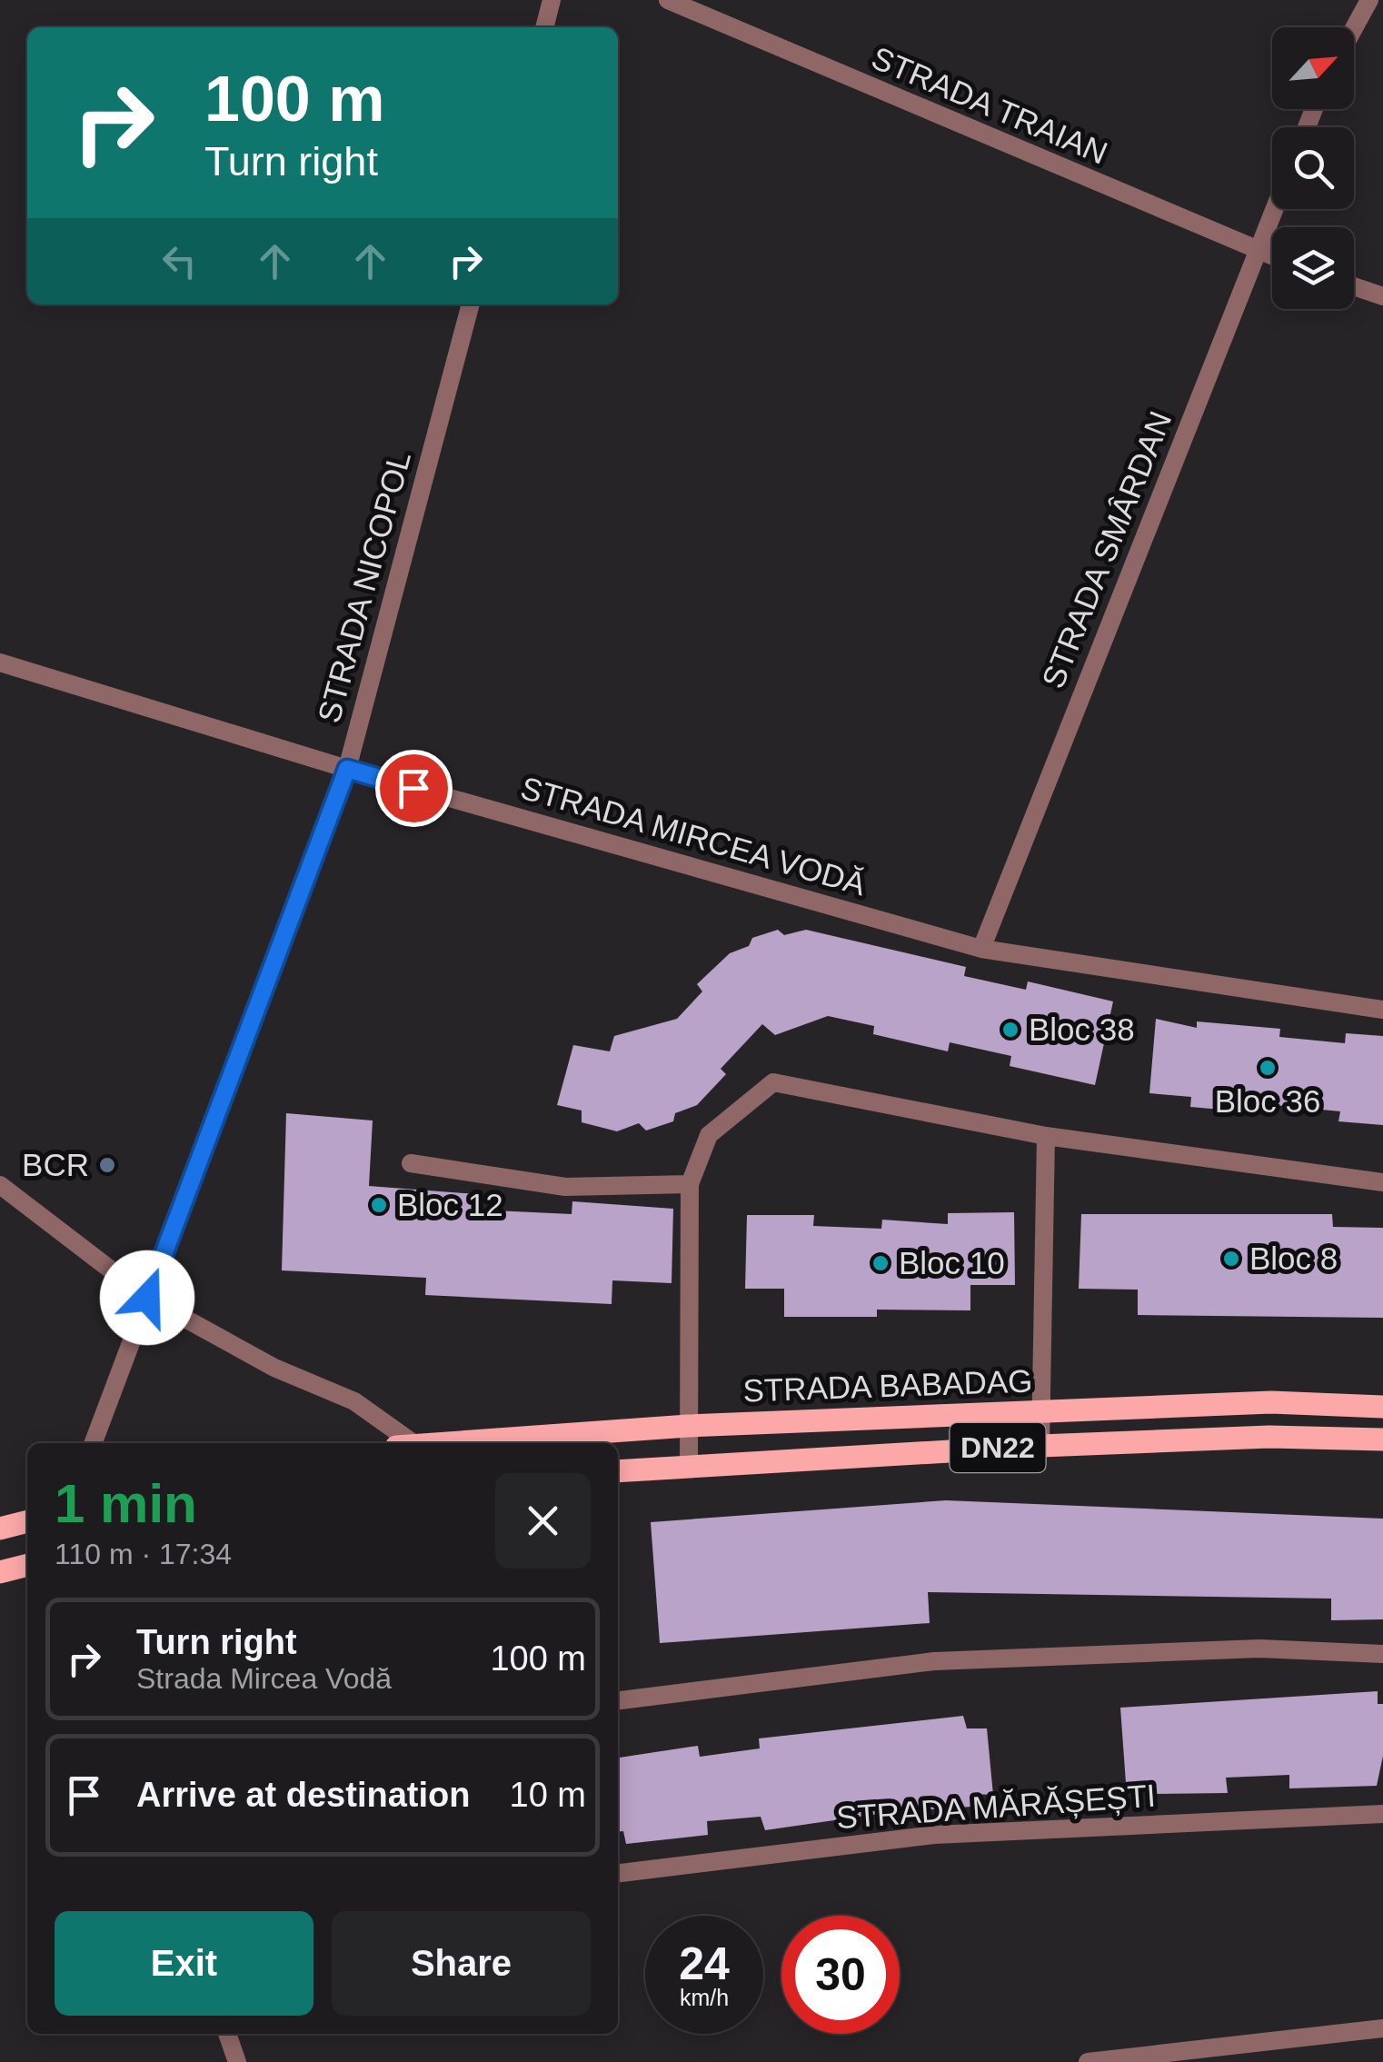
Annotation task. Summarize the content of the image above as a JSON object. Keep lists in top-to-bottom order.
{
  "streets": {
    "main road": ["STRADA BABADAG", "DN22"],
    "street": [
      "STRADA TRAIAN",
      "STRADA SMÂRDAN",
      "STRADA NICOPOL",
      "STRADA MIRCEA VODĂ",
      "STRADA MĂRĂȘEȘTI"
    ]
  },
  "crossings": [
    ["STRADA TRAIAN", "STRADA SMÂRDAN"],
    ["STRADA SMÂRDAN", "STRADA MIRCEA VODĂ"],
    ["STRADA NICOPOL", "STRADA MIRCEA VODĂ"]
  ],
  "places": [
    "Bloc 38",
    "Bloc 36",
    "BCR",
    "Bloc 12",
    "Bloc 8",
    "Bloc 10"
  ],
  "north": "top right",
  "page": {
    "turn": ["100 m", "Turn right"],
    "heading": ["1 min", "110 m · 17:34"],
    "list": [
      {
        "name": "Turn right",
        "note": "Strada Mircea Vodă",
        "value": "100 m"
      },
      {
        "name": "Arrive at destination",
        "value": "10 m"
      }
    ],
    "buttons": ["Exit", "Share"],
    "speed": "24 km/h",
    "limit": "30"
  }
}
